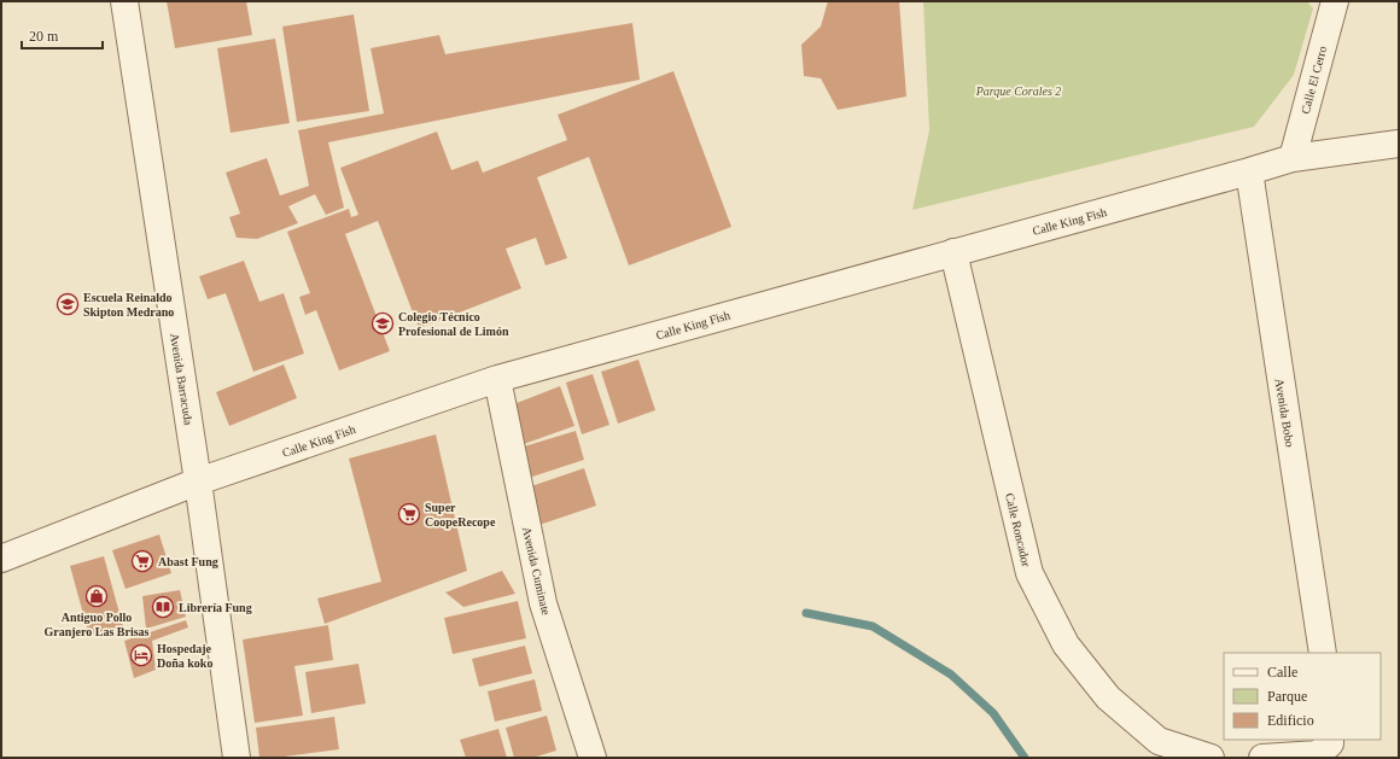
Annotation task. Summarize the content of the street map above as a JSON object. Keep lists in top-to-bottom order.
{
  "streets": {
    "street": [
      "Calle El Cerro",
      "Calle King Fish",
      "Avenida Barracuda",
      "Avenida Bobo",
      "Calle Roncador",
      "Avenida Cuminate"
    ]
  },
  "crossings": [
    ["Calle El Cerro", "Calle King Fish"],
    ["Calle King Fish", "Avenida Barracuda"],
    ["Calle King Fish", "Avenida Bobo"],
    ["Calle King Fish", "Calle Roncador"],
    ["Calle King Fish", "Avenida Cuminate"]
  ],
  "parks": ["Parque Corales 2"],
  "places": {
    "school or university": ["Escuela Reinaldo Skipton Medrano", "Colegio Técnico Profesional de Limón"],
    "supermarket": ["Super CoopeRecope", "Abast Fung"],
    "shop": ["Antiguo Pollo Granjero Las Brisas"],
    "library": ["Librería Fung"],
    "hotel": ["Hospedaje Doña koko"]
  },
  "legend": ["Calle", "Parque", "Edificio"],
  "scale_bar": "20 m"
}
